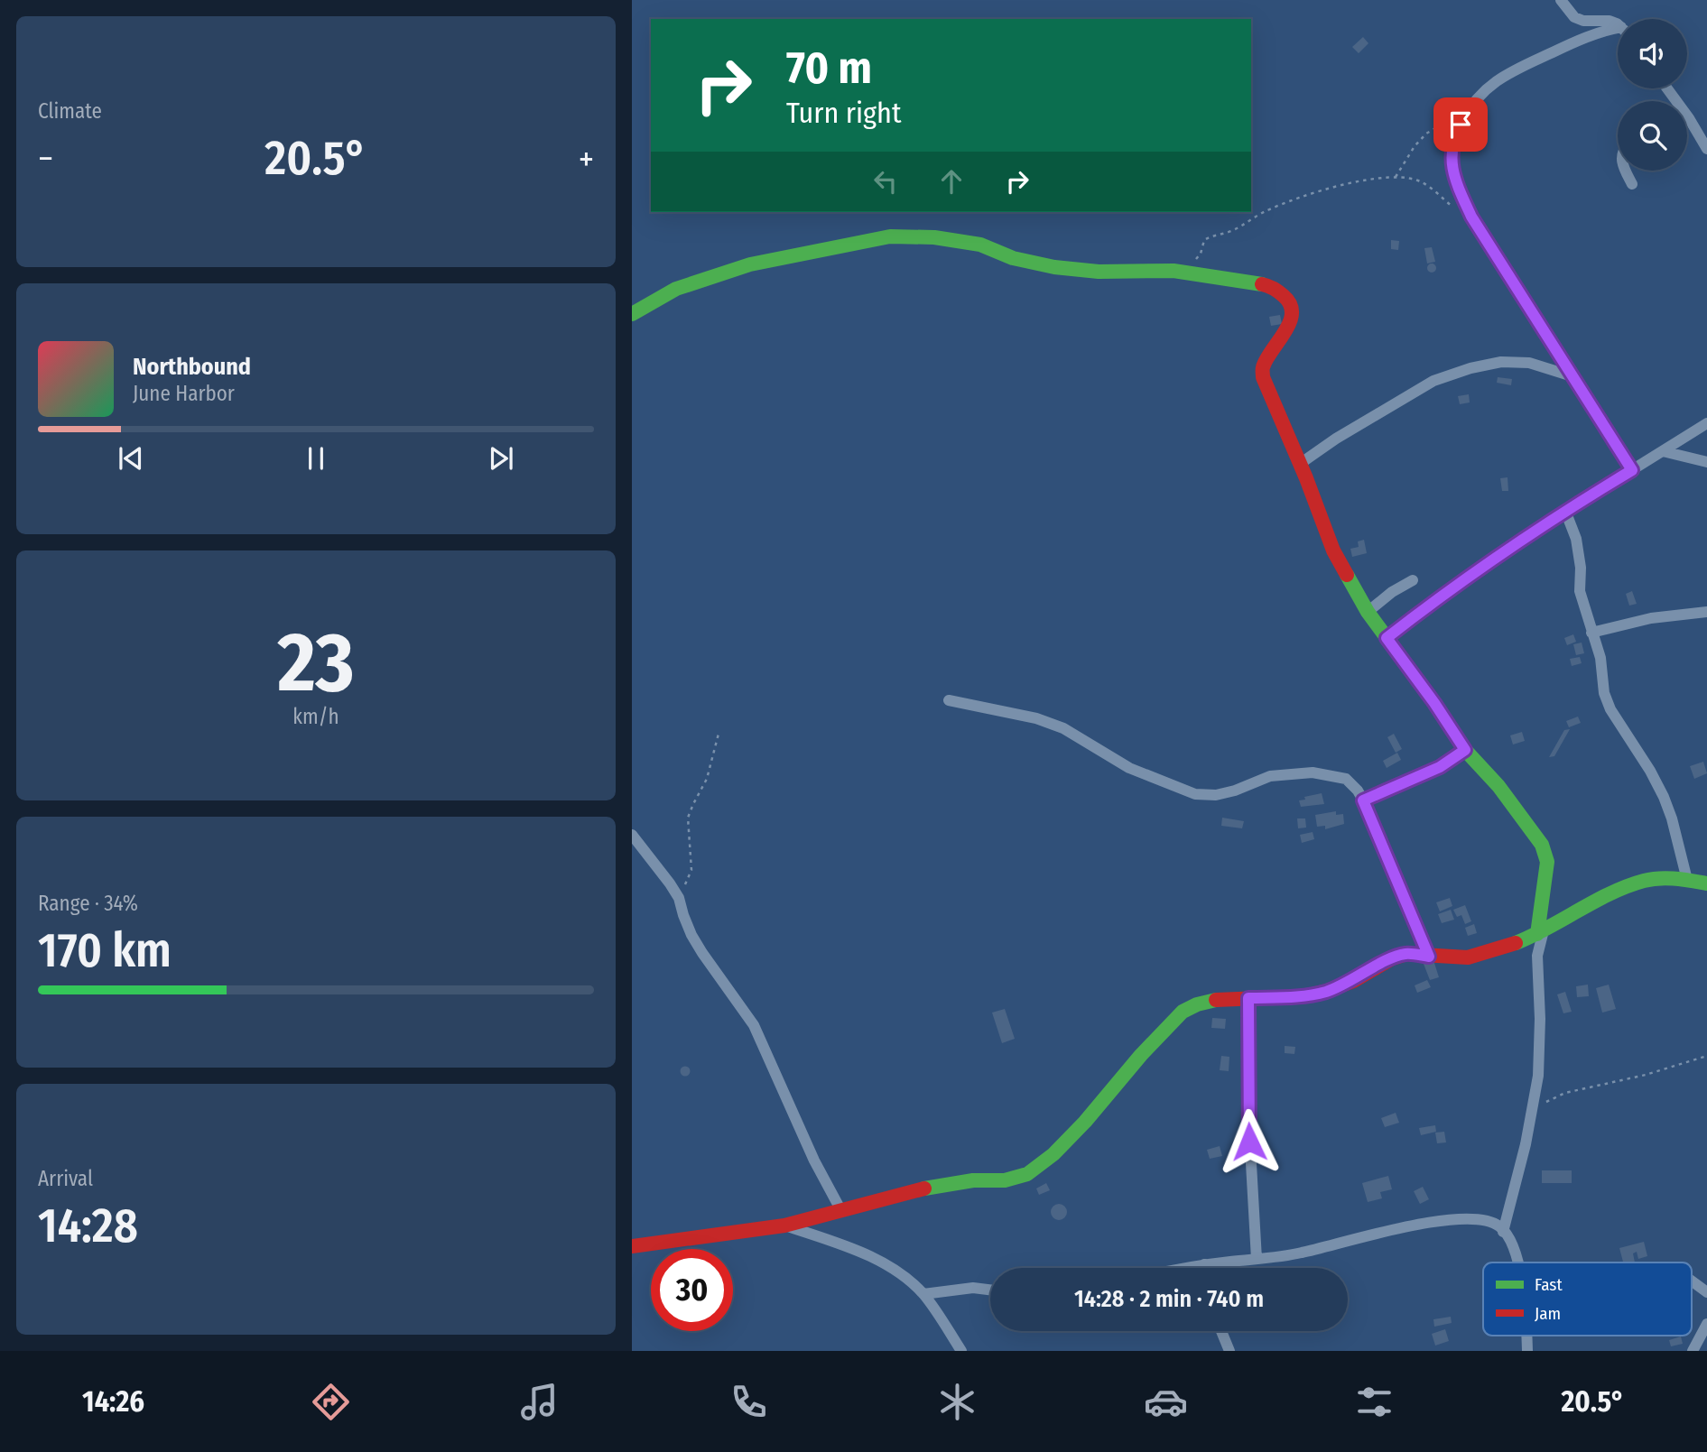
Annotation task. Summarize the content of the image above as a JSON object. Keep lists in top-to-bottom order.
{
  "legend": ["Fast", "Jam"],
  "page": {
    "tile": [
      "Climate",
      ["23", "km/h"],
      ["Range · 34%", "170 km"],
      ["Arrival", "14:28"]
    ],
    "turn": ["70 m", "Turn right"],
    "heat": ["−", "20.5°", "+"],
    "song": ["Northbound", "June Harbor"],
    "limit": "30",
    "trip": "14:28 · 2 min · 740 m",
    "tabs": ["14:26", "20.5°"]
  }
}
